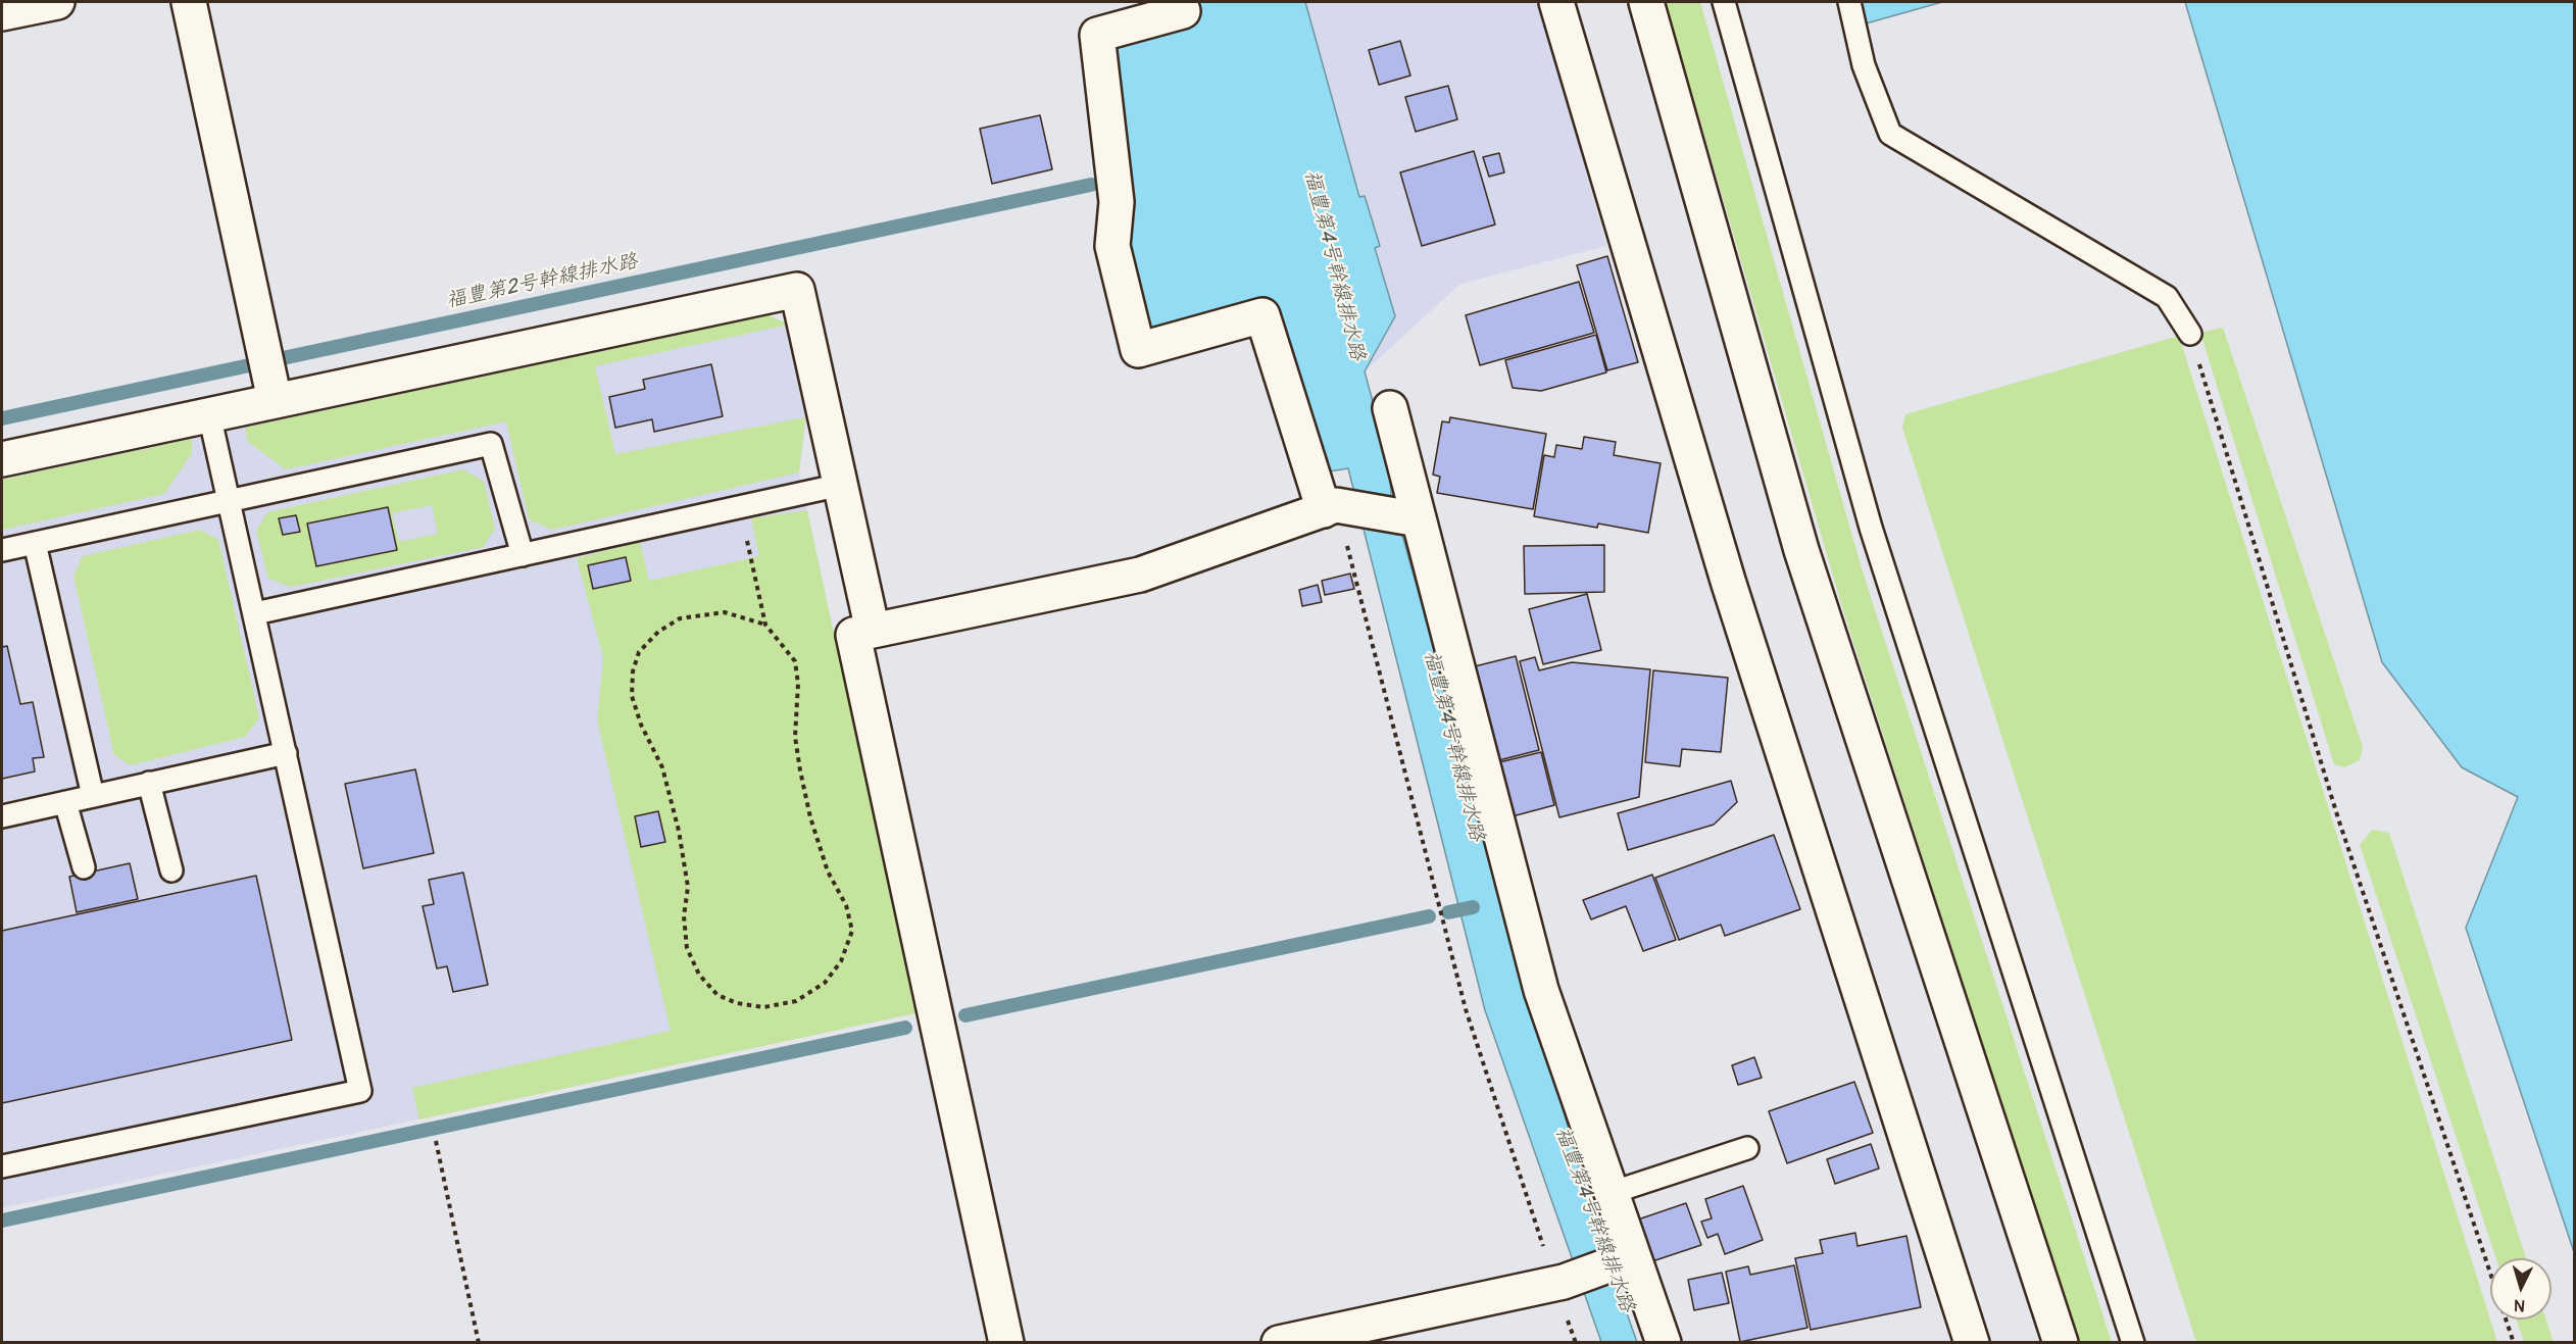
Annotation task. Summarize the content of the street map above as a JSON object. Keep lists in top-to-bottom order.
{
  "water": ["福豊第4号幹線排水路", "福豊第2号幹線排水路"],
  "north": "bottom"
}
